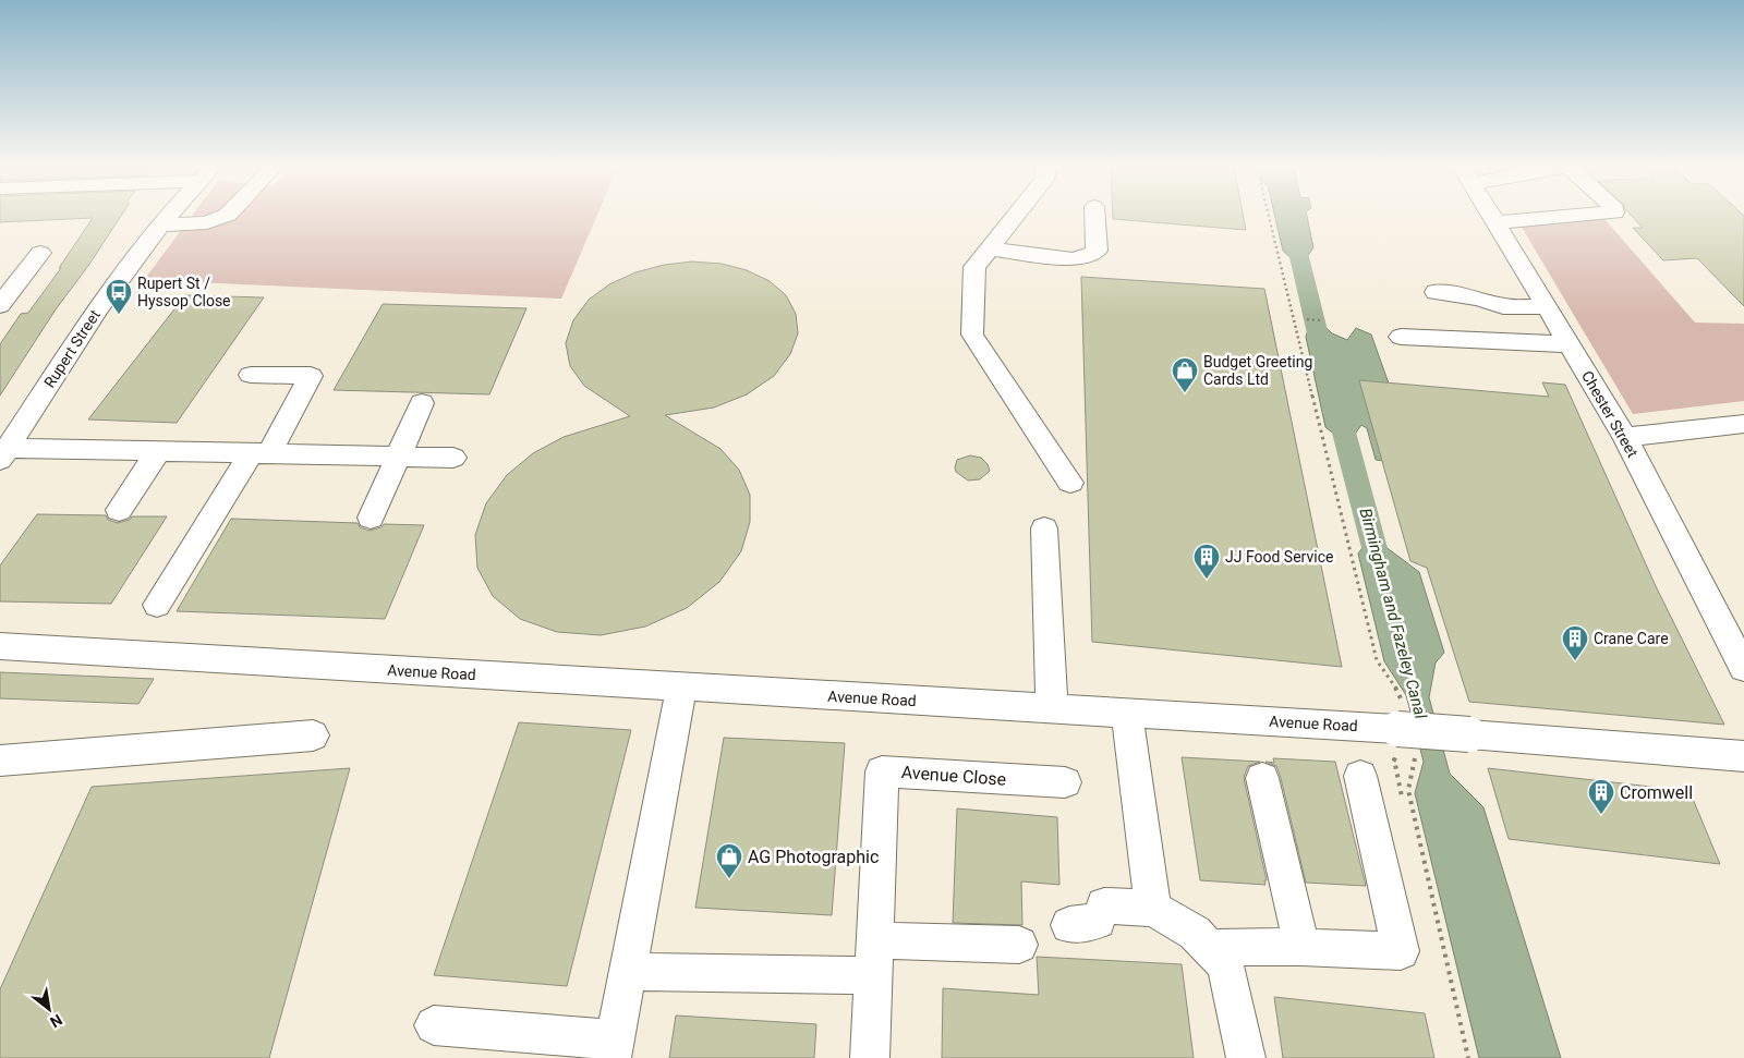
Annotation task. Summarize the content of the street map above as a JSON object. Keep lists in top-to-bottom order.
{
  "streets": {
    "street": [
      "Rupert Street",
      "Chester Street",
      "Avenue Road",
      "Avenue Close"
    ]
  },
  "water": ["Birmingham and Fazeley Canal"],
  "places": {
    "bus stop": ["Rupert St / Hyssop Close"],
    "shop": ["Budget Greeting Cards Ltd", "AG Photographic"],
    "building": ["JJ Food Service", "Crane Care", "Cromwell"]
  },
  "north": "bottom right"
}
